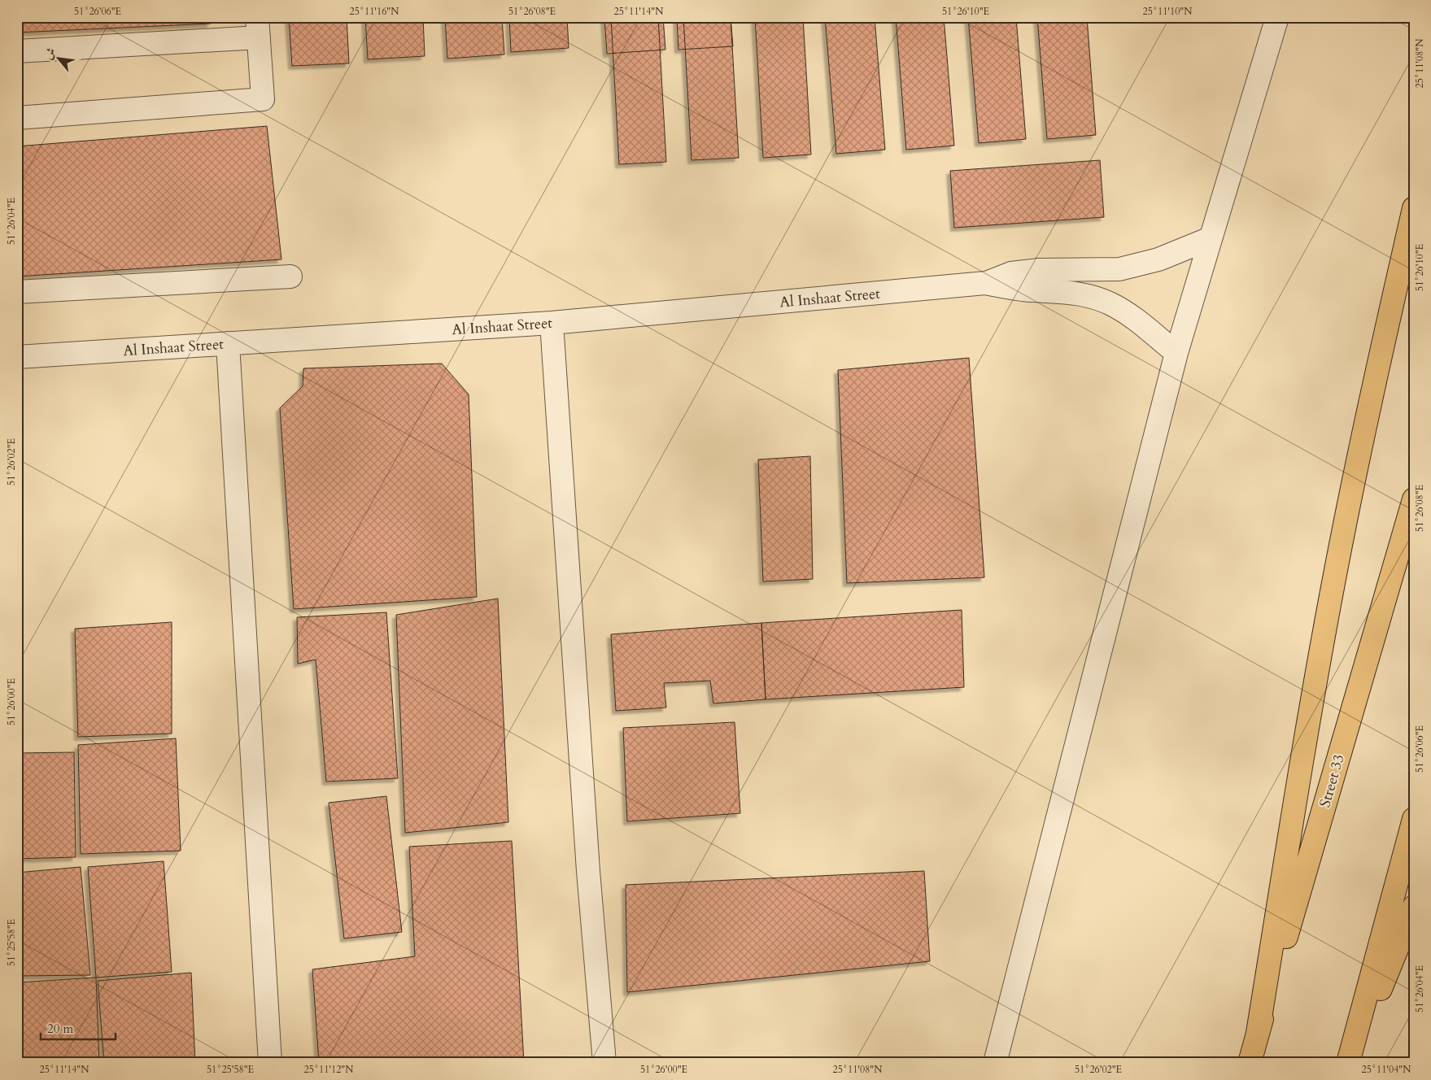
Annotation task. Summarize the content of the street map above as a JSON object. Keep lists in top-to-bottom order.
{
  "streets": {
    "highway": ["Street 33"],
    "street": ["Al Inshaat Street"]
  },
  "scale_bar": "20 m",
  "north": "top left",
  "coordinates": [
    "51°26'06\"E",
    "25°11'16\"N",
    "51°26'08\"E",
    "25°11'14\"N",
    "51°26'10\"E",
    "25°11'10\"N",
    "25°11'08\"N",
    "51°26'04\"E",
    "51°26'02\"E",
    "51°26'00\"E",
    "51°25'58\"E",
    "25°11'12\"N",
    "25°11'04\"N"
  ]
}
